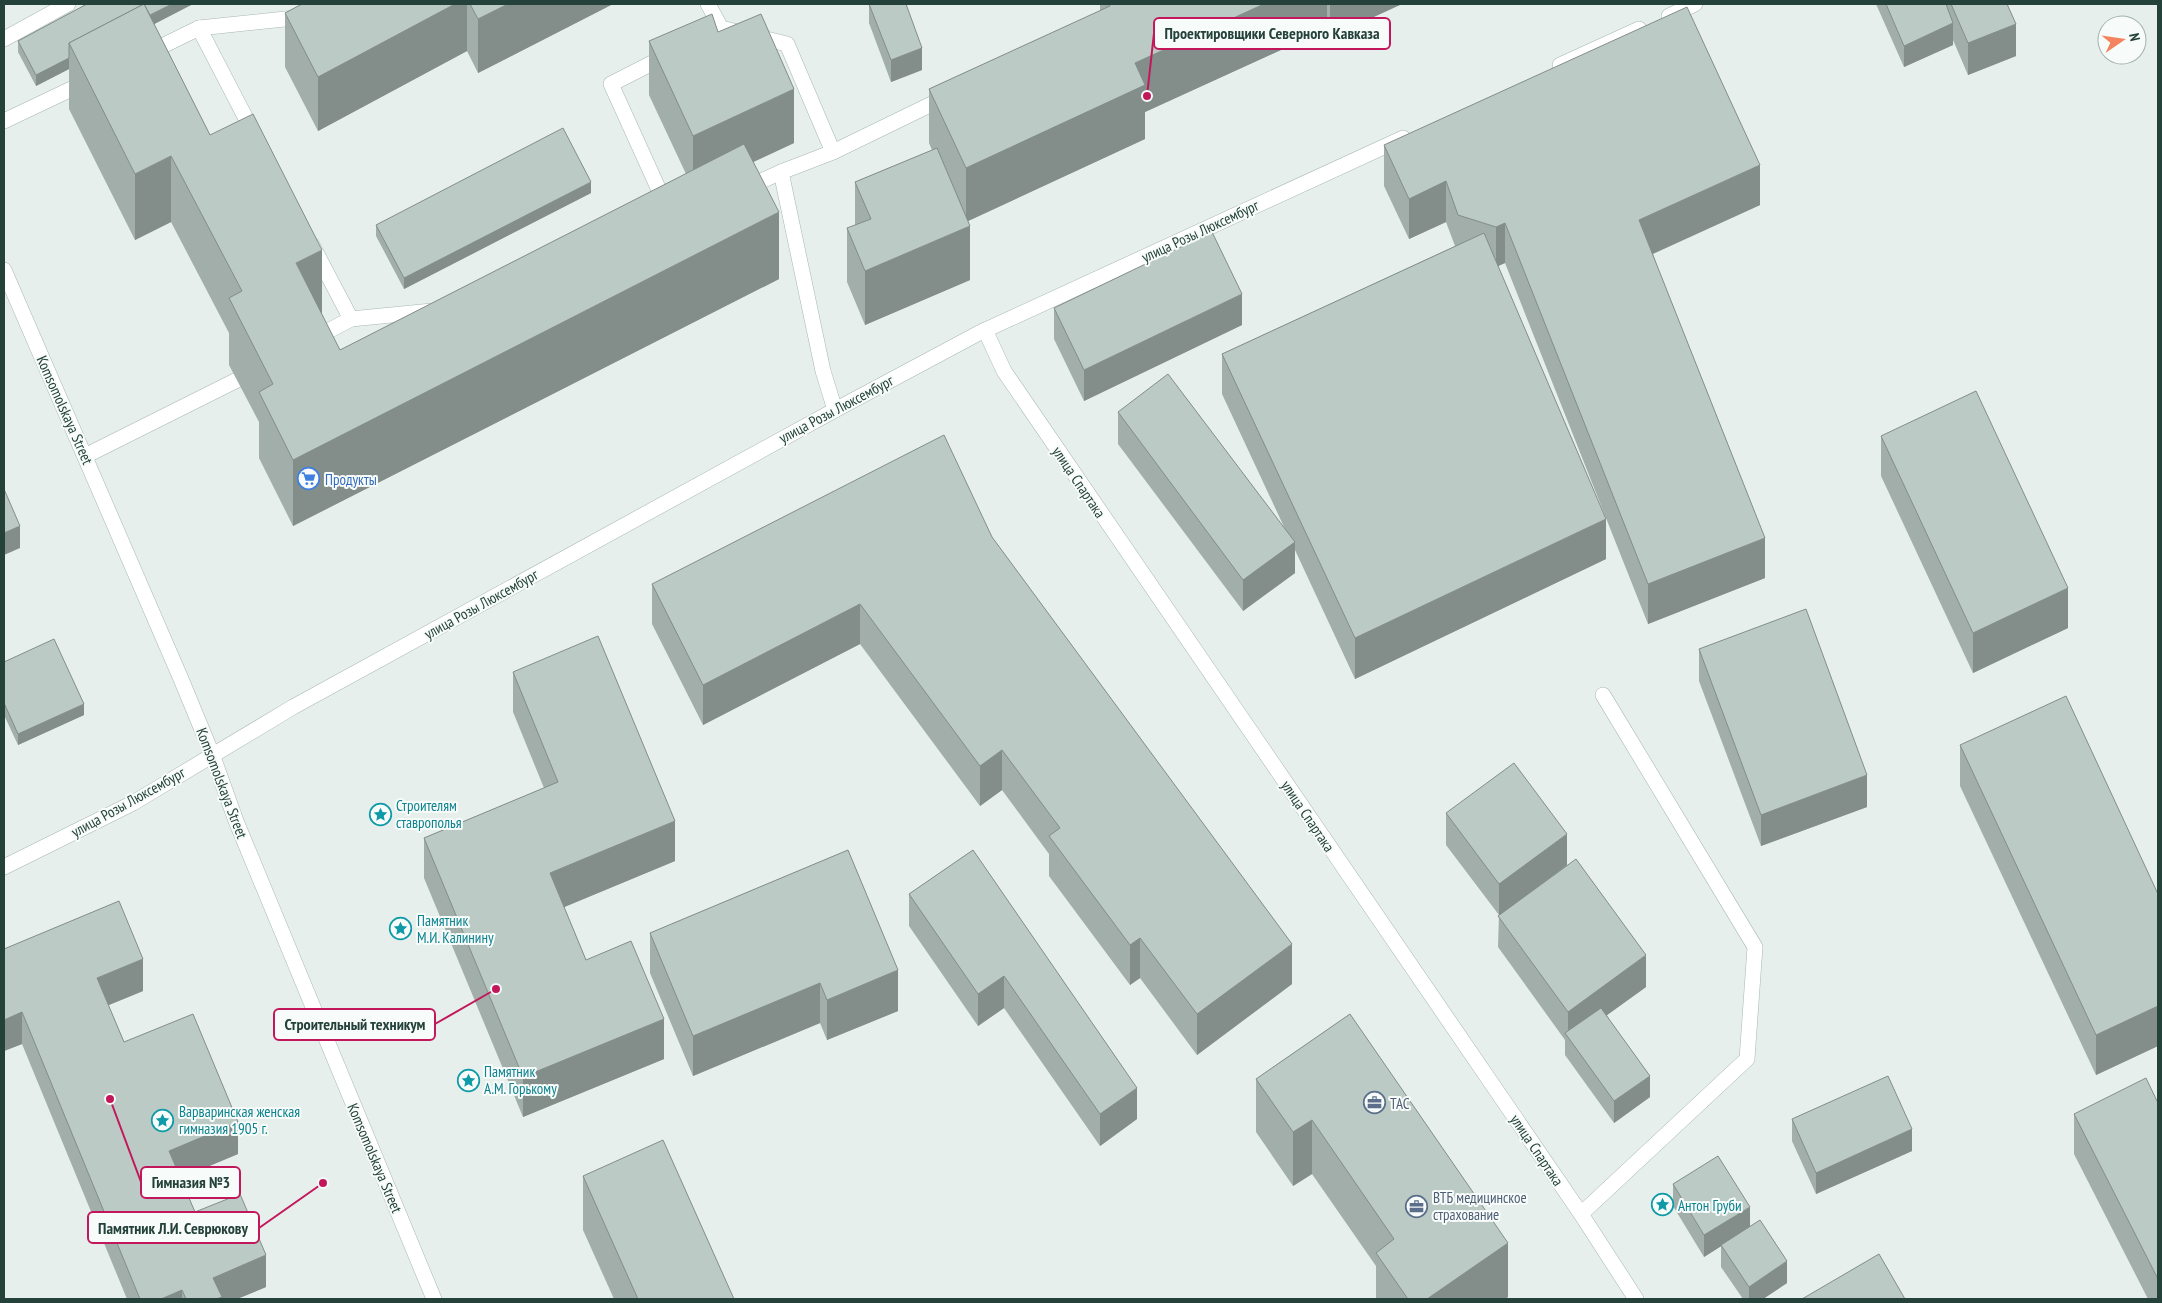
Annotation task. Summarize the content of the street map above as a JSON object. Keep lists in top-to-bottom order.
{
  "streets": {
    "street": ["улица Розы Люксембург", "Komsomolskaya Street", "улица Спартака"]
  },
  "crossings": [
    ["улица Розы Люксембург", "Komsomolskaya Street"],
    ["улица Розы Люксембург", "улица Спартака"]
  ],
  "places": {
    "other": [
      "Проектировщики Северного Кавказа",
      "Строительный техникум",
      "Гимназия №3",
      "Памятник Л.И. Севрюкову"
    ],
    "supermarket": ["Продукты"],
    "place": [
      "Строителям ставрополья",
      "Памятник М.И. Калинину",
      "Памятник А.М. Горькому",
      "Варваринская женская гимназия 1905 г.",
      "Антон Груби"
    ],
    "office": ["ТАС", "ВТБ медицинское страхование"]
  },
  "north": "right"
}
